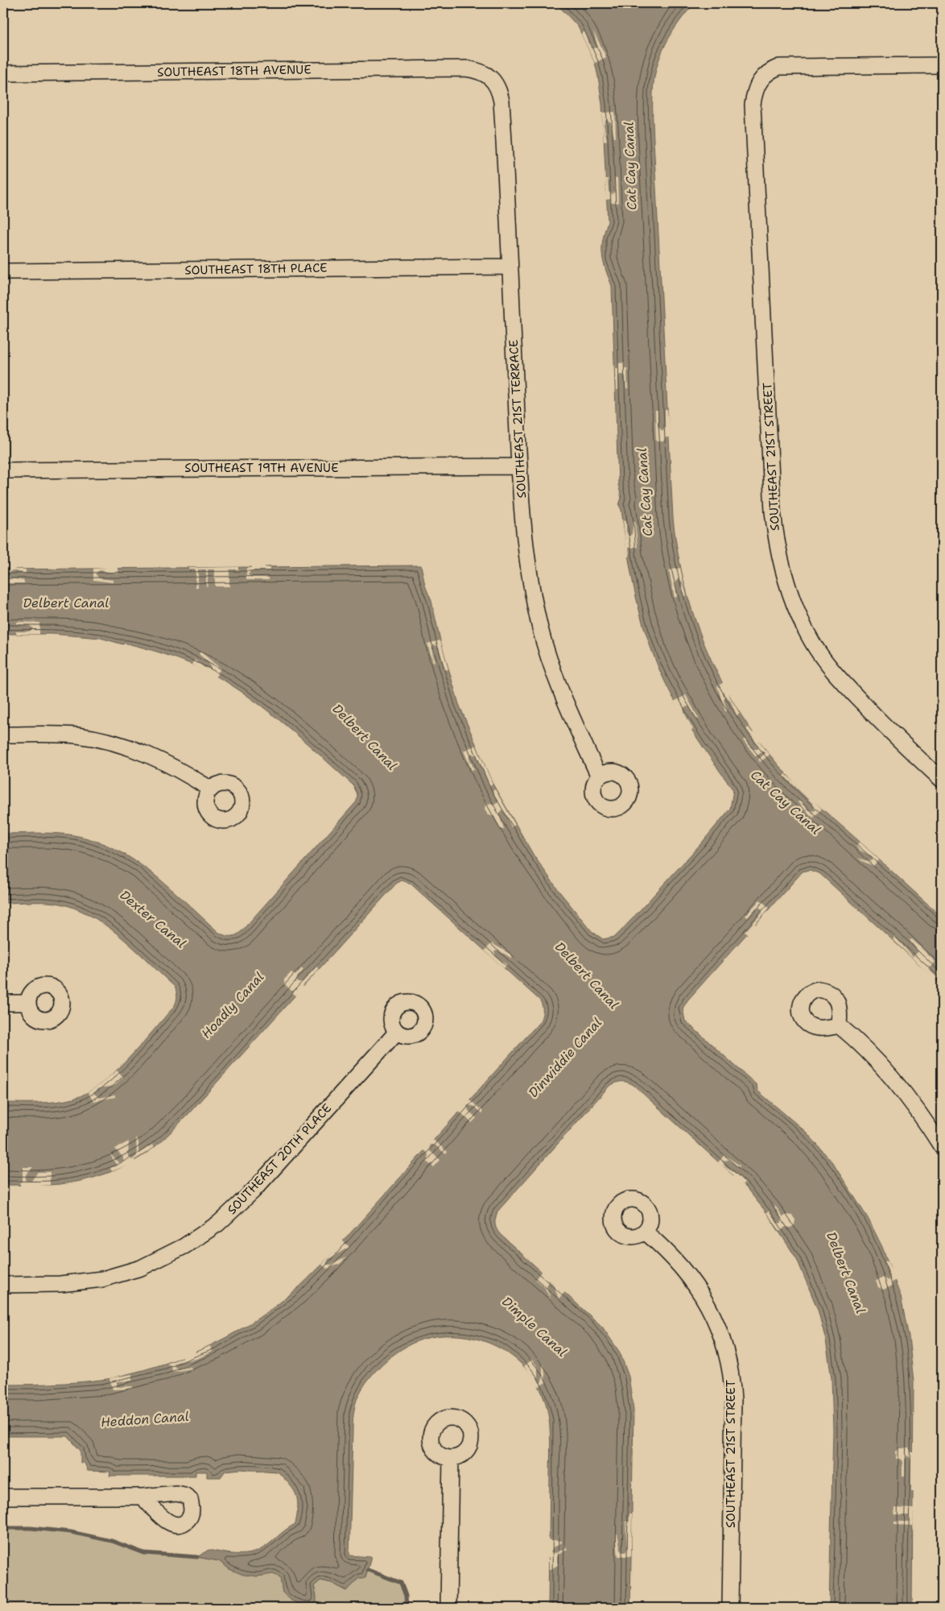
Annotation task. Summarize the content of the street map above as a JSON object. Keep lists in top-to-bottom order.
{
  "streets": {
    "street": [
      "SOUTHEAST 18TH AVENUE",
      "SOUTHEAST 18TH PLACE",
      "SOUTHEAST 21ST TERRACE",
      "SOUTHEAST 21ST STREET",
      "SOUTHEAST 19TH AVENUE",
      "SOUTHEAST 20TH PLACE"
    ]
  },
  "crossings": [
    ["SOUTHEAST 18TH AVENUE", "SOUTHEAST 21ST TERRACE"],
    ["SOUTHEAST 18TH PLACE", "SOUTHEAST 21ST TERRACE"],
    ["SOUTHEAST 21ST TERRACE", "SOUTHEAST 19TH AVENUE"]
  ],
  "water": [
    "Cat Cay Canal",
    "Delbert Canal",
    "Dexter Canal",
    "Hoadly Canal",
    "Dinwiddie Canal",
    "Dimple Canal",
    "Heddon Canal"
  ]
}
